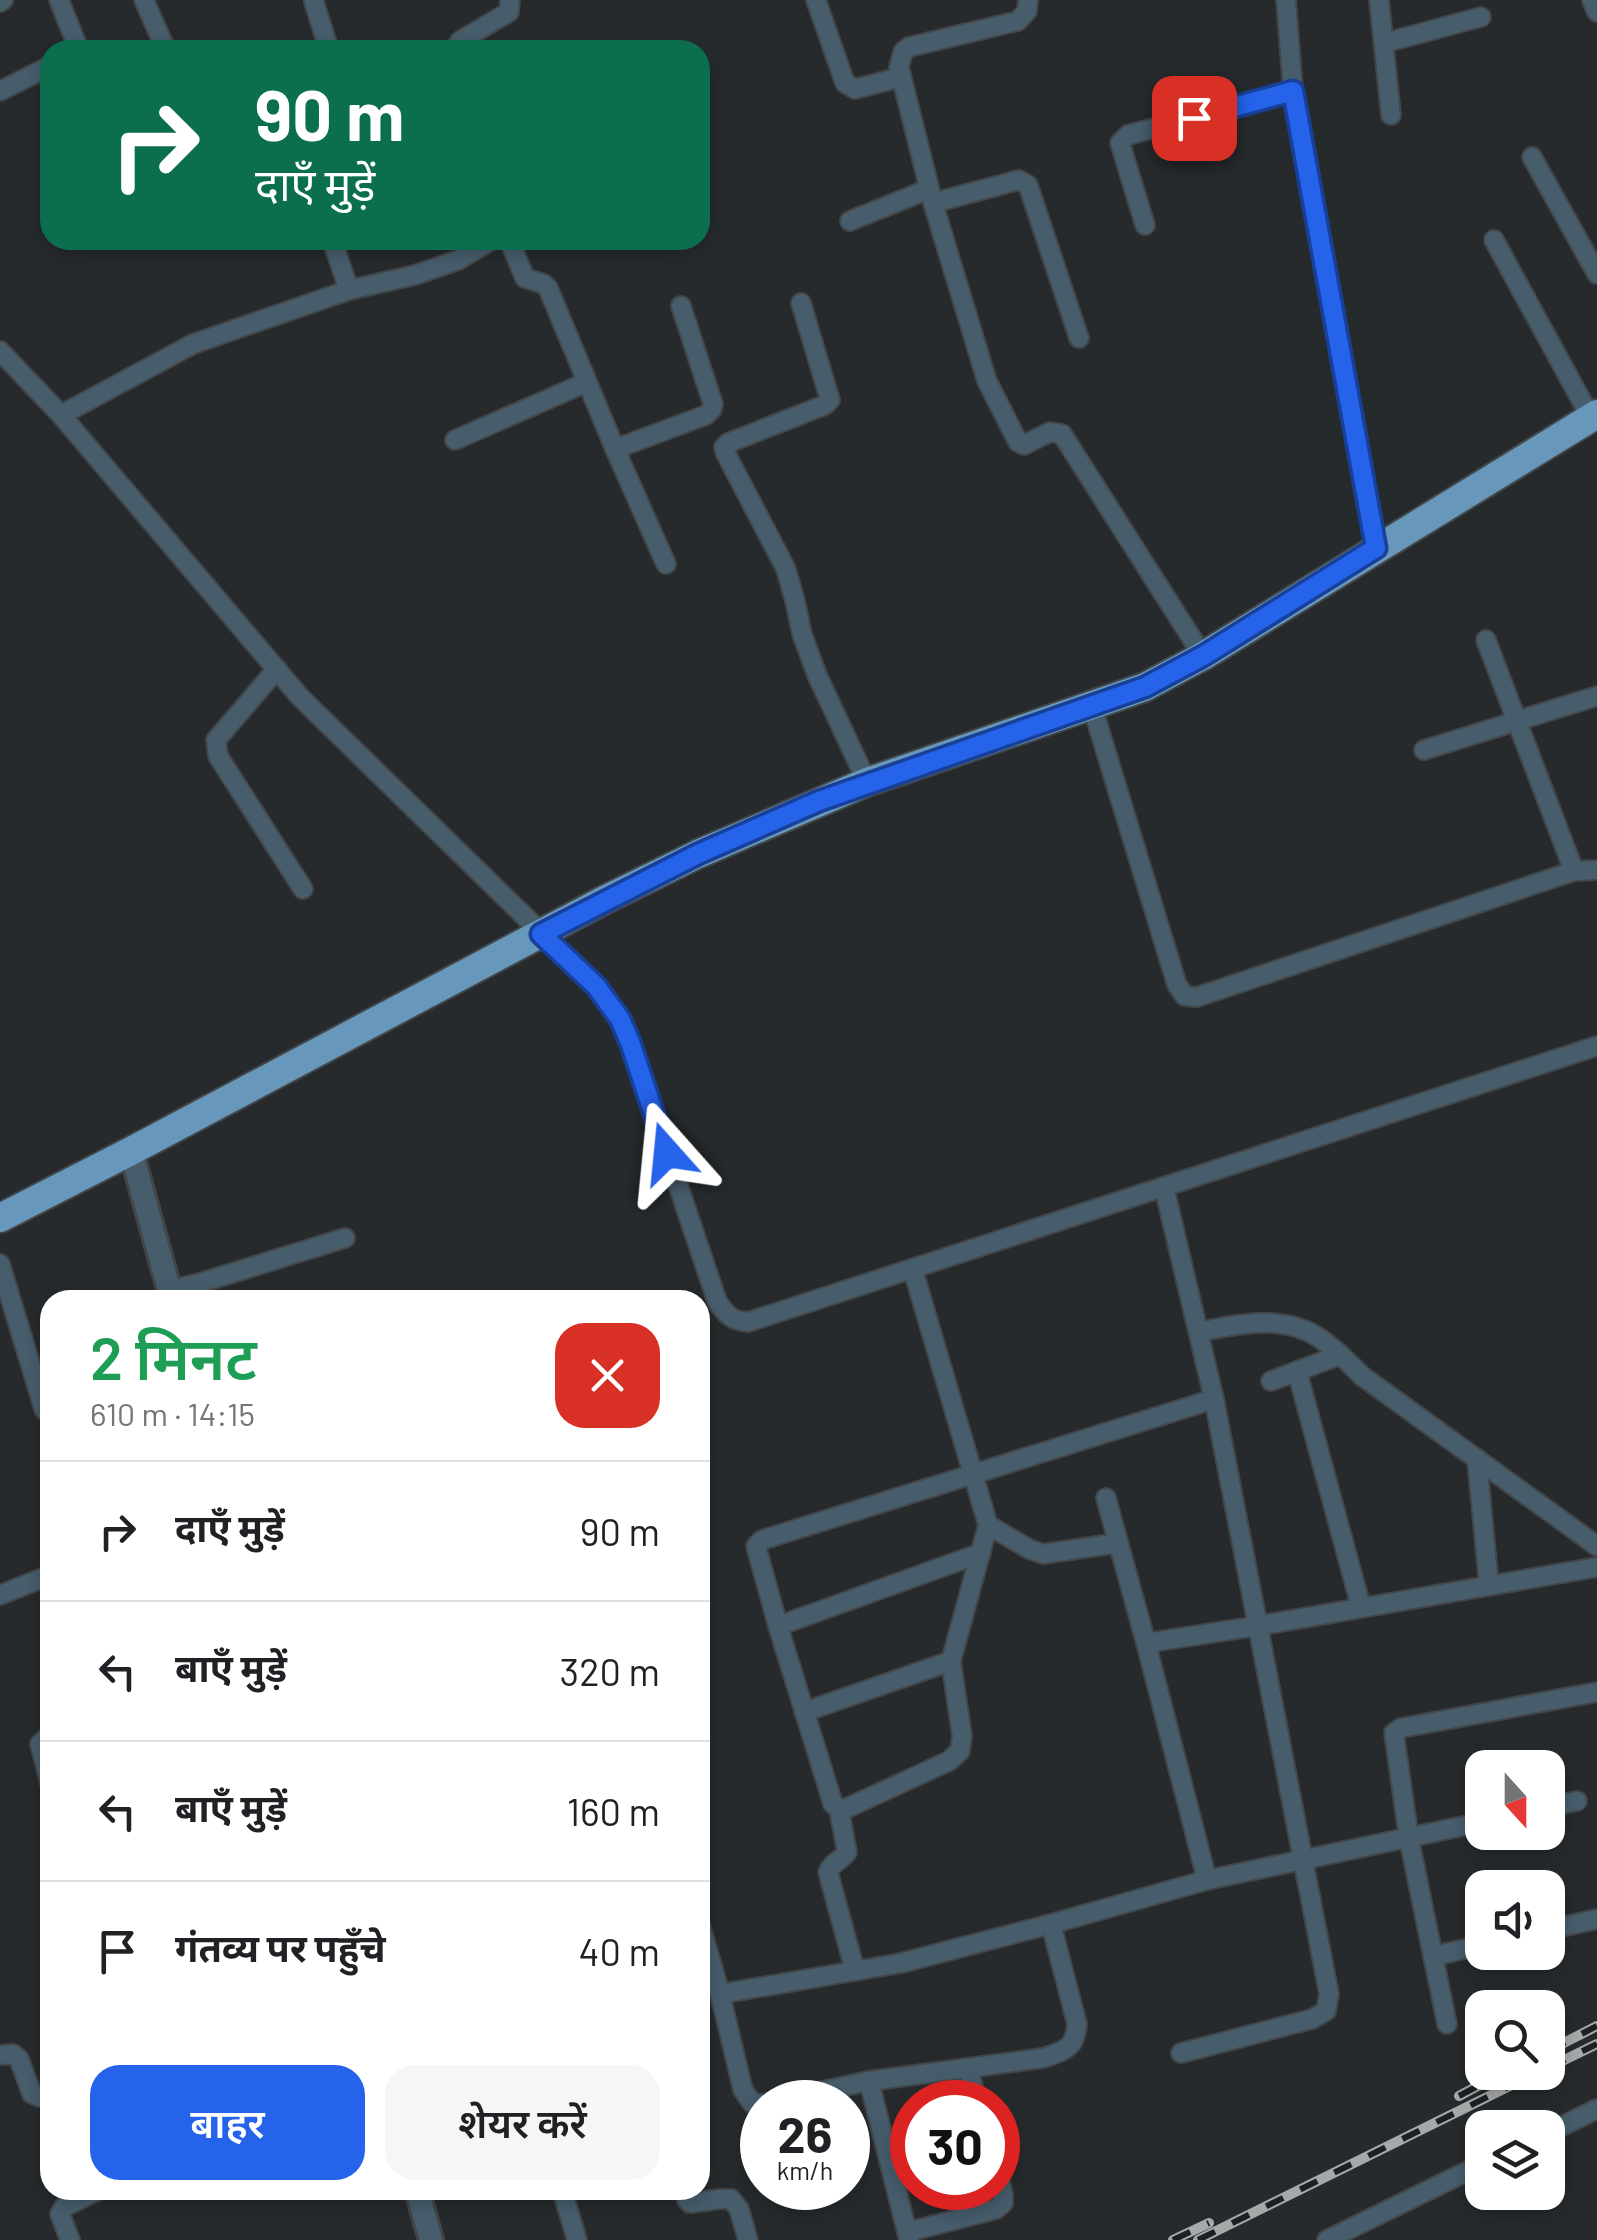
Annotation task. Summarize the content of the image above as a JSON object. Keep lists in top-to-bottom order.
{
  "north": "bottom",
  "page": {
    "turn": ["90 m", "दाएँ मुड़ें"],
    "heading": ["2 मिनट", "610 m · 14:15"],
    "list": [
      {
        "name": "दाएँ मुड़ें",
        "value": "90 m"
      },
      {
        "name": "बाएँ मुड़ें",
        "value": "320 m"
      },
      {
        "name": "बाएँ मुड़ें",
        "value": "160 m"
      },
      {
        "name": "गंतव्य पर पहुँचे",
        "value": "40 m"
      }
    ],
    "buttons": ["बाहर", "शेयर करें"],
    "speed": "26 km/h",
    "limit": "30"
  }
}
